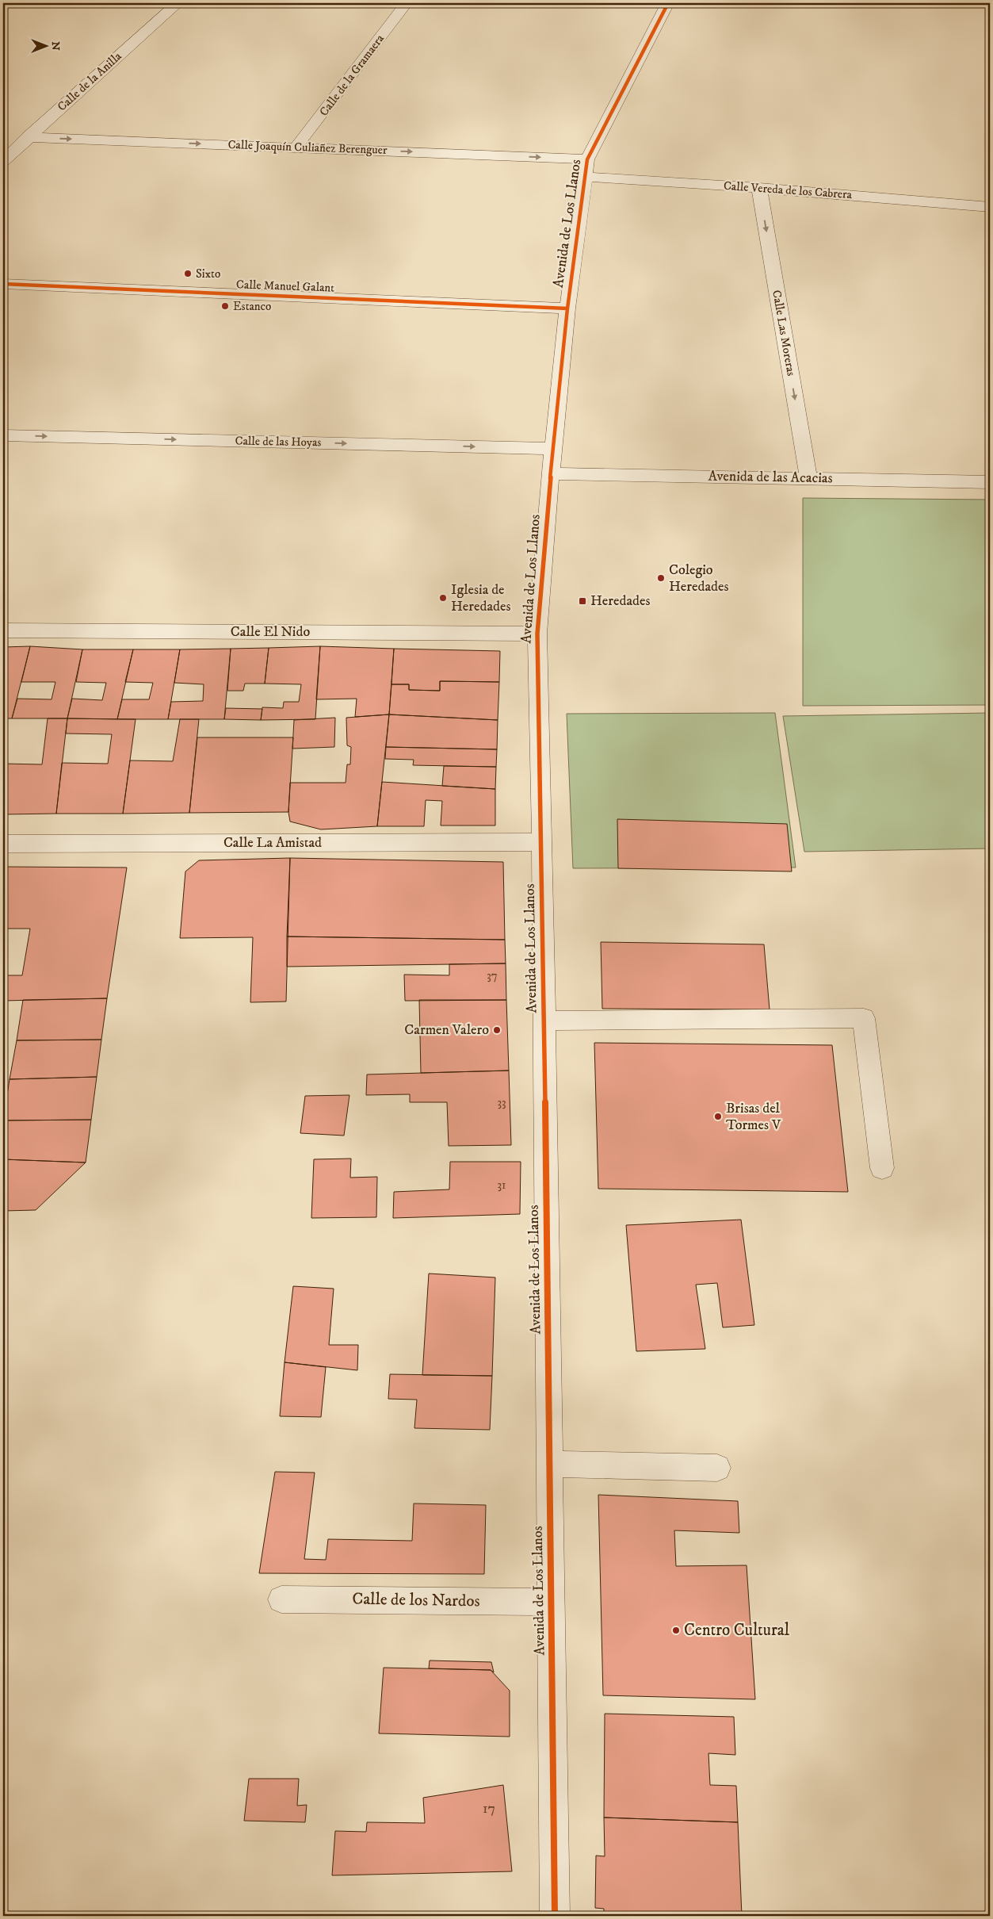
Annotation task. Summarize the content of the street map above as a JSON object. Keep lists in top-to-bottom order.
{
  "streets": {
    "street": [
      "Calle de la Gramaera",
      "Calle de la Anilla",
      "Calle Joaquín Culiañez Berenguer",
      "Calle Vereda de los Cabrera",
      "Avenida de Los Llanos",
      "Calle Manuel Galant",
      "Calle Las Moreras",
      "Calle de las Hoyas",
      "Avenida de las Acacias",
      "Calle El Nido",
      "Calle La Amistad",
      "Calle de los Nardos"
    ]
  },
  "crossings": [
    ["Calle de la Gramaera", "Calle Joaquín Culiañez Berenguer"],
    ["Calle de la Anilla", "Calle Joaquín Culiañez Berenguer"],
    ["Calle Joaquín Culiañez Berenguer", "Avenida de Los Llanos"],
    ["Calle Vereda de los Cabrera", "Avenida de Los Llanos"],
    ["Calle Vereda de los Cabrera", "Calle Las Moreras"],
    ["Avenida de Los Llanos", "Calle Manuel Galant"],
    ["Avenida de Los Llanos", "Calle de las Hoyas"],
    ["Avenida de Los Llanos", "Avenida de las Acacias"],
    ["Avenida de Los Llanos", "Calle El Nido"],
    ["Avenida de Los Llanos", "Calle La Amistad"],
    ["Avenida de Los Llanos", "Calle de los Nardos"],
    ["Calle Las Moreras", "Avenida de las Acacias"]
  ],
  "one_way": ["Calle Joaquín Culiañez Berenguer", "Calle Las Moreras", "Calle de las Hoyas"],
  "places": {
    "other": [
      "Sixto",
      "Estanco",
      "Colegio Heredades",
      "Iglesia de Heredades",
      "Carmen Valero",
      "Brisas del Tormes V",
      "Centro Cultural"
    ],
    "transit": ["Heredades"]
  },
  "house_numbers": [
    "37",
    "33",
    "31",
    "17"
  ],
  "north": "right"
}
